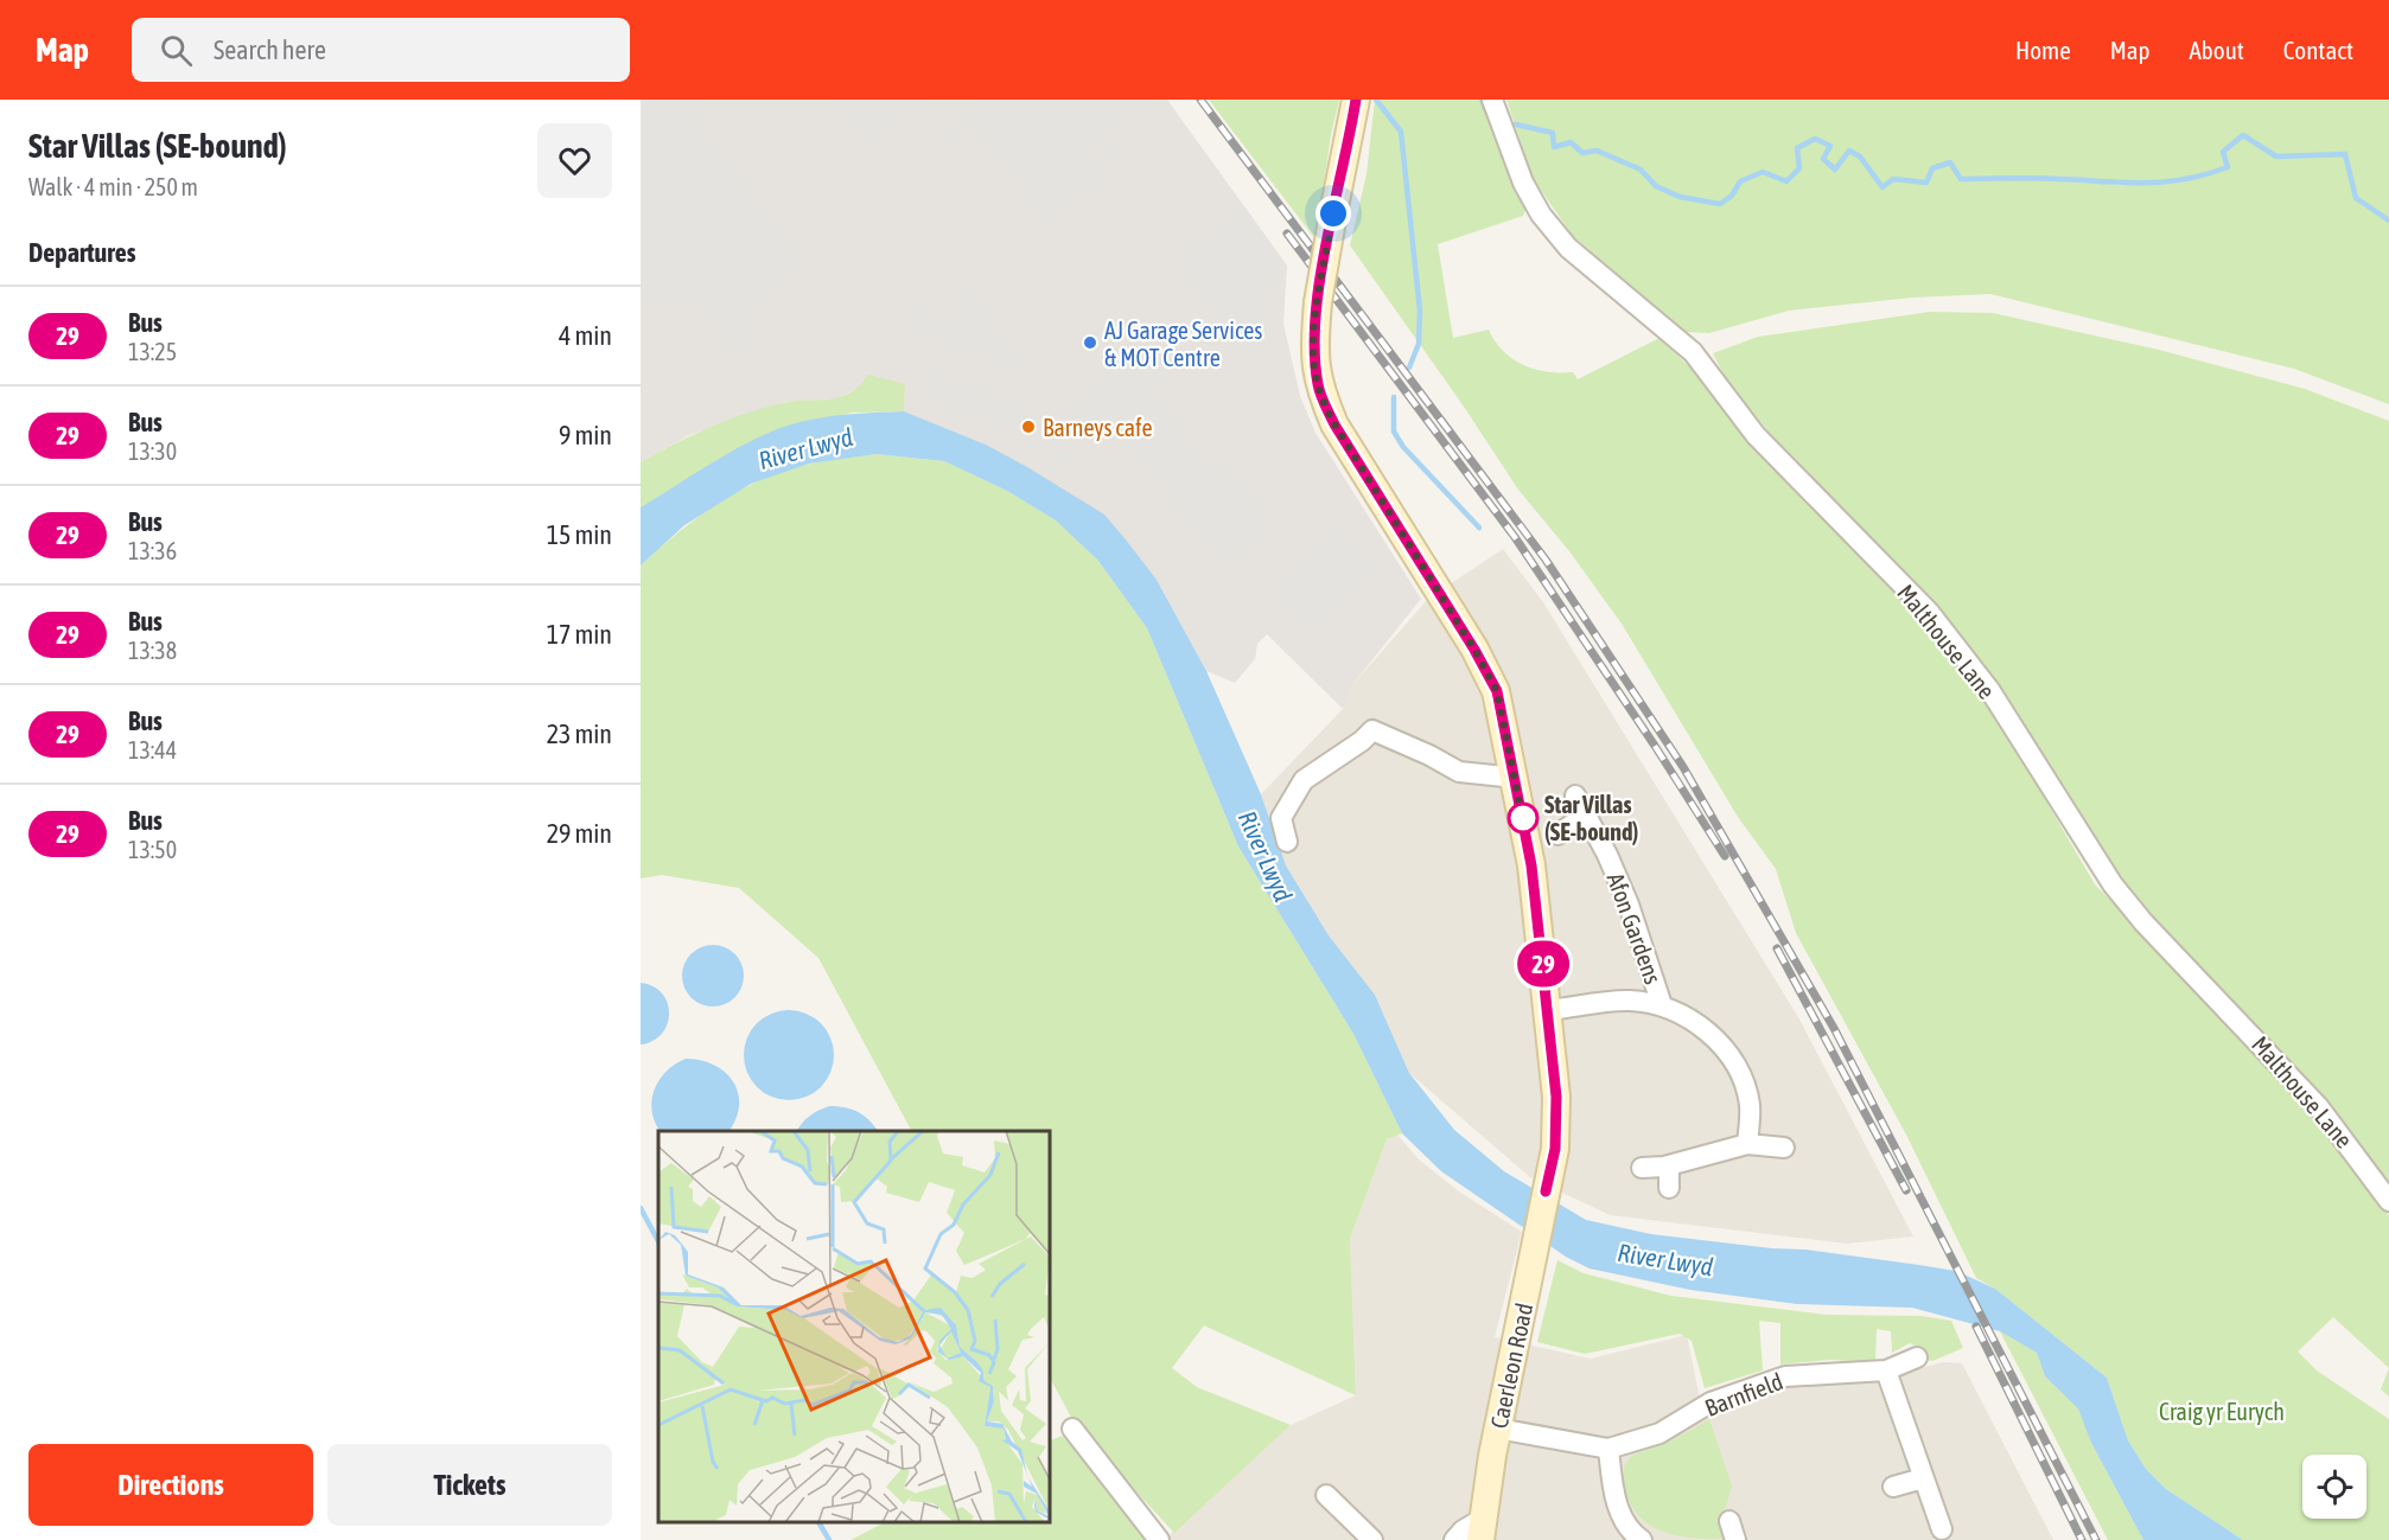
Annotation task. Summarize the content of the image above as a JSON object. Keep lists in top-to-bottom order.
{
  "streets": {
    "main road": ["Caerleon Road"],
    "street": ["Malthouse Lane", "Afon Gardens", "Barnfield"]
  },
  "crossings": [
    ["Afon Gardens", "Caerleon Road"],
    ["Caerleon Road", "Barnfield"]
  ],
  "water": ["River Lwyd"],
  "parks": ["Craig yr Eurych"],
  "places": ["AJ Garage Services & MOT Centre", "Barneys cafe", "Star Villas (SE-bound)"],
  "lines": ["bus line 29"],
  "page": {
    "header": "Map",
    "search": "Search here",
    "nav": [
      "Home",
      "Map",
      "About",
      "Contact"
    ],
    "heading": [
      ["Star Villas (SE-bound)", "Walk · 4 min · 250 m"],
      "Departures"
    ],
    "on_map": "29",
    "list": [
      {
        "mark": "29",
        "name": "Bus",
        "note": "13:25",
        "value": "4 min"
      },
      {
        "mark": "29",
        "name": "Bus",
        "note": "13:30",
        "value": "9 min"
      },
      {
        "mark": "29",
        "name": "Bus",
        "note": "13:36",
        "value": "15 min"
      },
      {
        "mark": "29",
        "name": "Bus",
        "note": "13:38",
        "value": "17 min"
      },
      {
        "mark": "29",
        "name": "Bus",
        "note": "13:44",
        "value": "23 min"
      },
      {
        "mark": "29",
        "name": "Bus",
        "note": "13:50",
        "value": "29 min"
      }
    ],
    "buttons": ["Directions", "Tickets"]
  }
}
